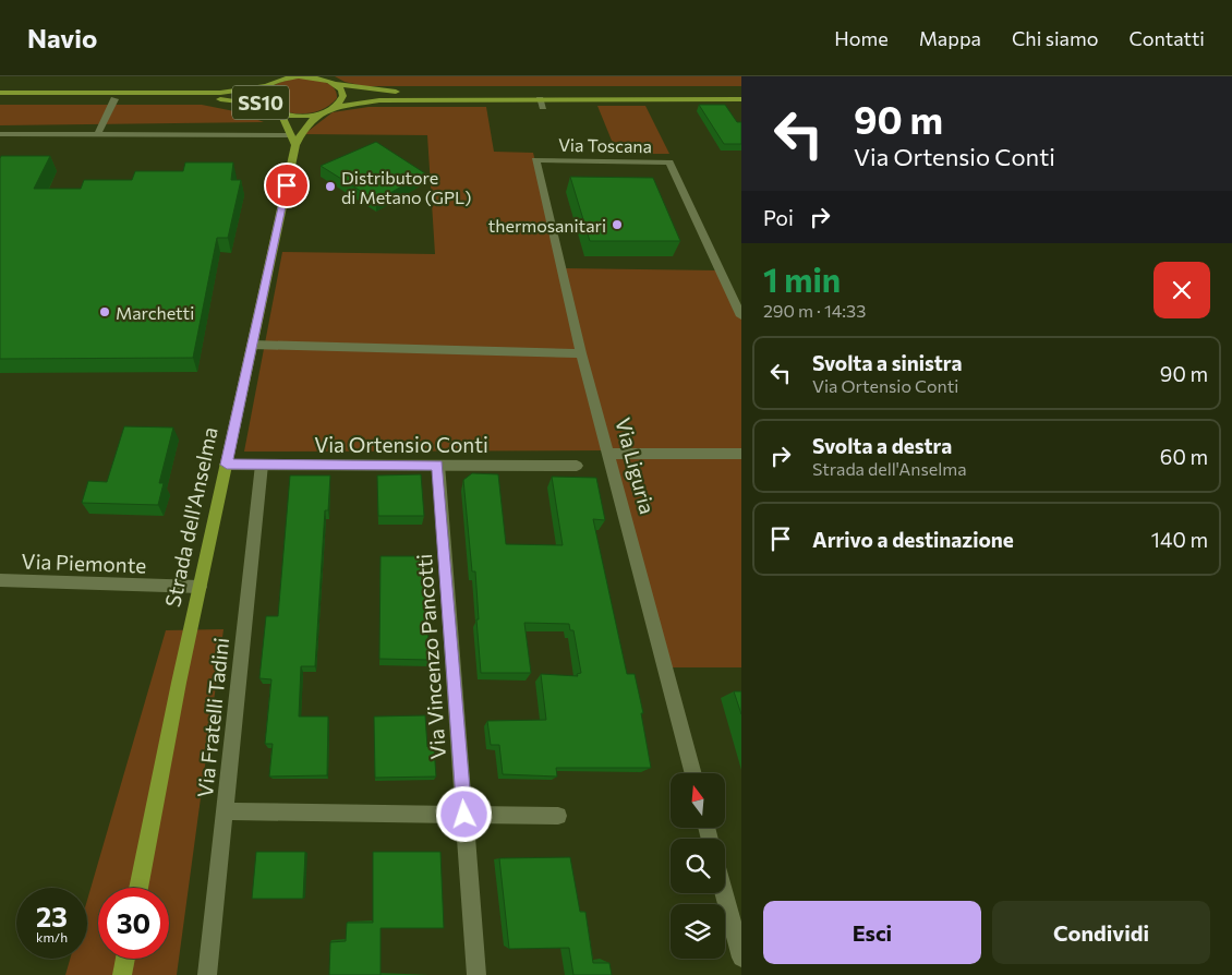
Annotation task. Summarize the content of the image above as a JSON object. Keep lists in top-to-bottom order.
{
  "streets": {
    "main road": ["SS10", "Strada dell'Anselma"],
    "street": [
      "Via Toscana",
      "Via Ortensio Conti",
      "Via Liguria",
      "Via Piemonte",
      "Via Vincenzo Pancotti",
      "Via Fratelli Tadini"
    ]
  },
  "crossings": [
    ["SS10", "Strada dell'Anselma"],
    ["Via Toscana", "Via Liguria"],
    ["Via Ortensio Conti", "Strada dell'Anselma"],
    ["Via Ortensio Conti", "Via Vincenzo Pancotti"],
    ["Via Ortensio Conti", "Via Fratelli Tadini"],
    ["Strada dell'Anselma", "Via Piemonte"]
  ],
  "places": ["Distributore di Metano (GPL)", "thermosanitari", "Marchetti"],
  "north": "top",
  "page": {
    "header": "Navio",
    "nav": [
      "Home",
      "Mappa",
      "Chi siamo",
      "Contatti"
    ],
    "turn": ["90 m", "Via Ortensio Conti"],
    "then": "Poi",
    "heading": ["1 min", "290 m · 14:33"],
    "list": [
      {
        "name": "Svolta a sinistra",
        "note": "Via Ortensio Conti",
        "value": "90 m"
      },
      {
        "name": "Svolta a destra",
        "note": "Strada dell'Anselma",
        "value": "60 m"
      },
      {
        "name": "Arrivo a destinazione",
        "value": "140 m"
      }
    ],
    "speed": "23 km/h",
    "limit": "30",
    "buttons": ["Esci", "Condividi"]
  }
}
